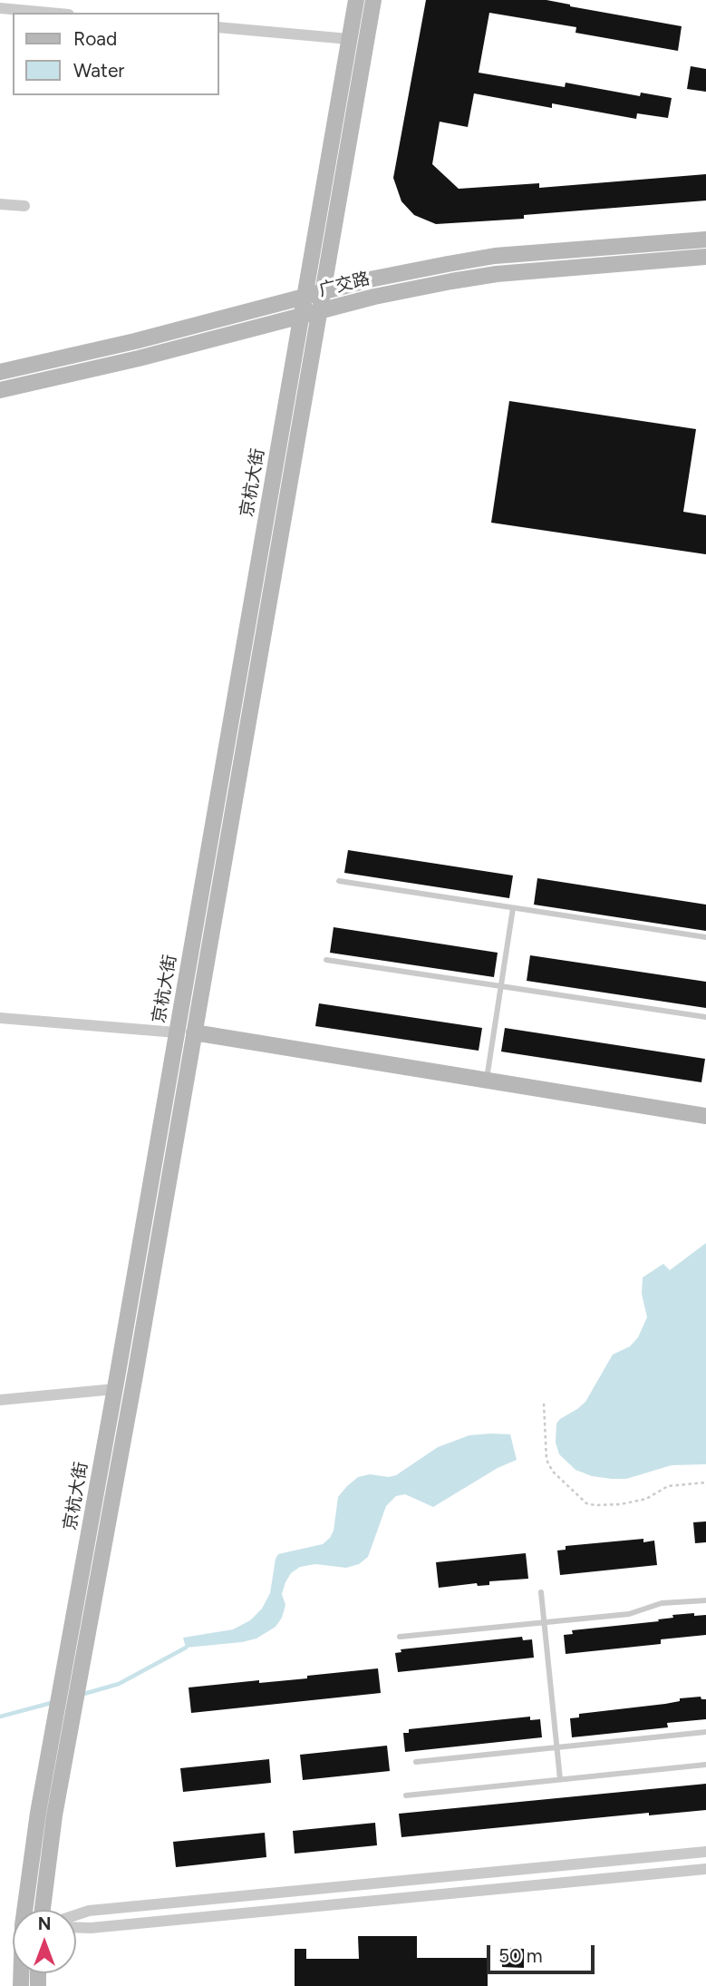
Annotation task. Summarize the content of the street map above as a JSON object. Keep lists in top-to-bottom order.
{
  "streets": {
    "main road": ["广交路", "京杭大街"]
  },
  "crossings": [
    ["广交路", "京杭大街"]
  ],
  "legend": ["Road", "Water"],
  "scale_bar": "50 m",
  "north": "top"
}
